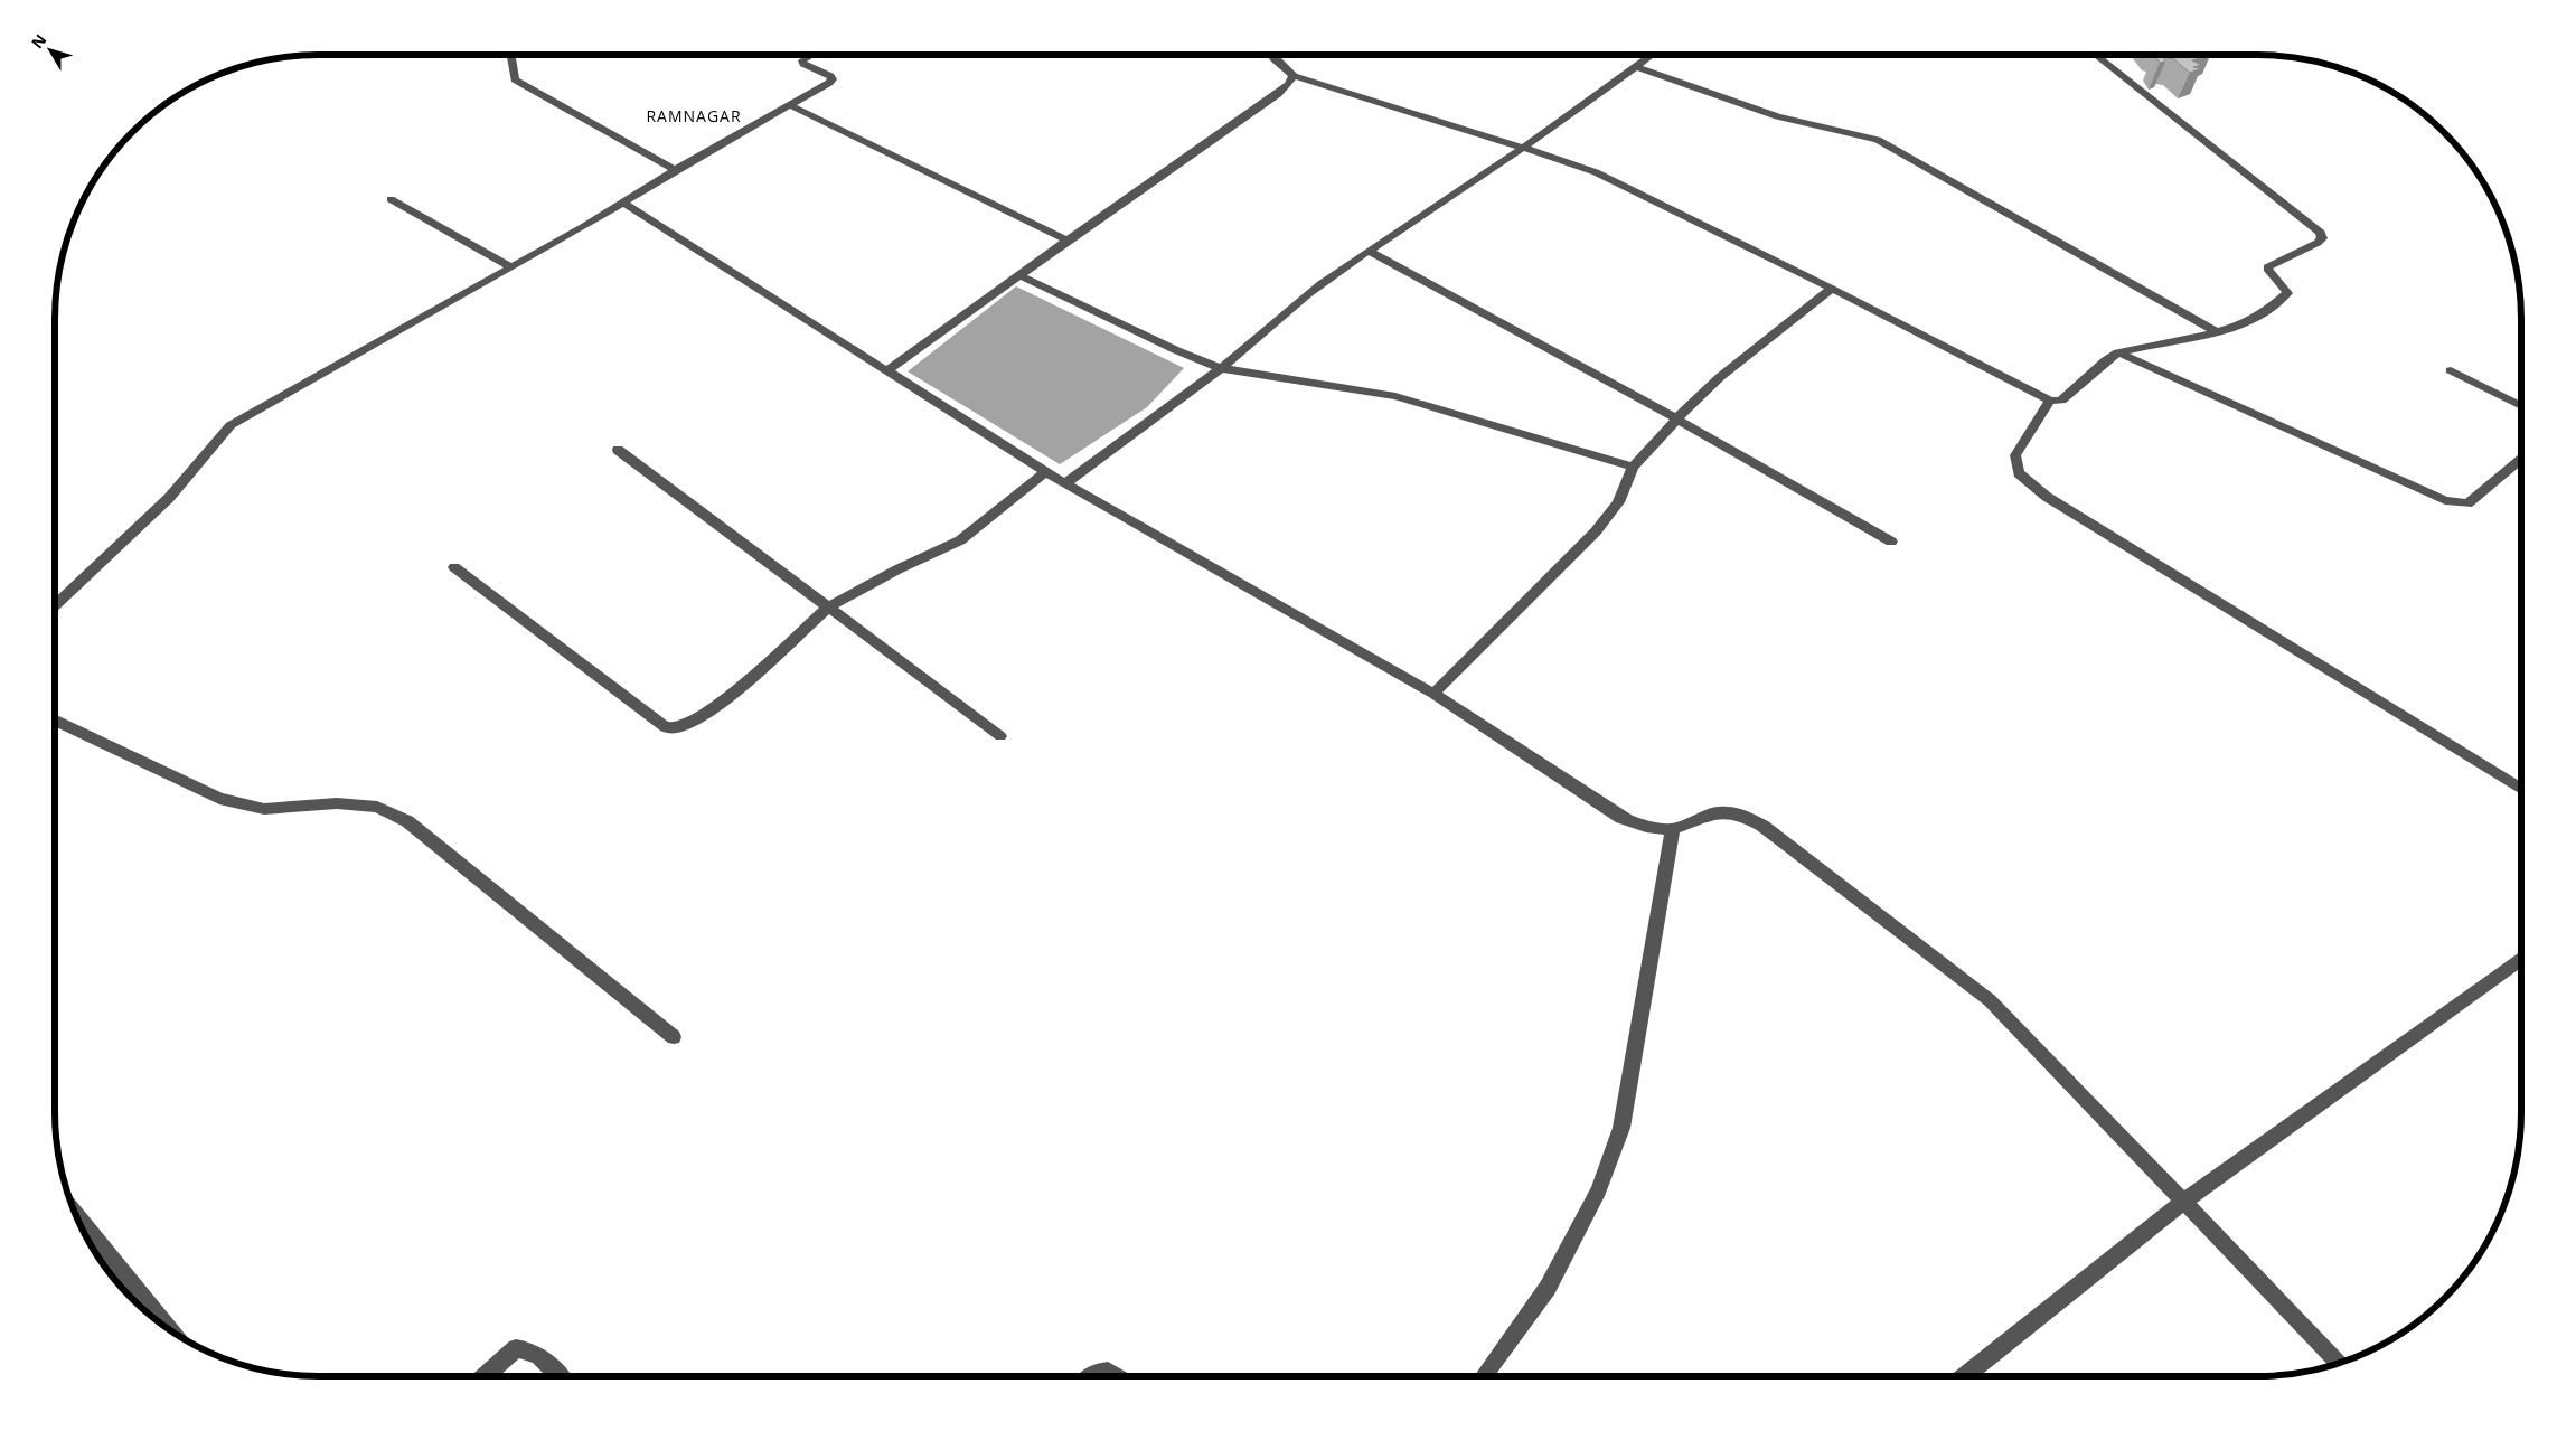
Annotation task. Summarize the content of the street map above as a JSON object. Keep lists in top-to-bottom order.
{
  "districts": ["RAMNAGAR"],
  "north": "top left"
}
